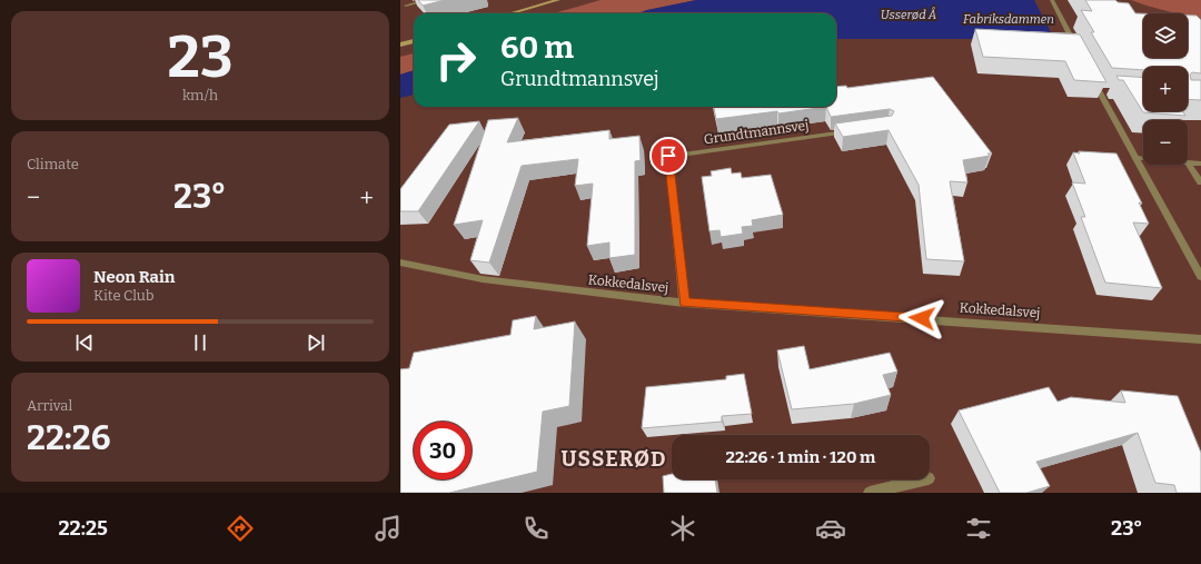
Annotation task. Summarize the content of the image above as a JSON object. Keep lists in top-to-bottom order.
{
  "streets": {
    "street": ["Grundtmannsvej", "Kokkedalsvej"]
  },
  "crossings": [
    ["Grundtmannsvej", "Kokkedalsvej"]
  ],
  "districts": ["USSERØD"],
  "water": ["Usserød Å", "Fabriksdammen"],
  "page": {
    "tile": [
      ["23", "km/h"],
      "Climate",
      ["Arrival", "22:26"]
    ],
    "map_buttons": ["+", "−"],
    "turn": ["60 m", "Grundtmannsvej"],
    "heat": ["−", "23°", "+"],
    "song": ["Neon Rain", "Kite Club"],
    "limit": "30",
    "trip": "22:26 · 1 min · 120 m",
    "tabs": ["22:25", "23°"]
  }
}
